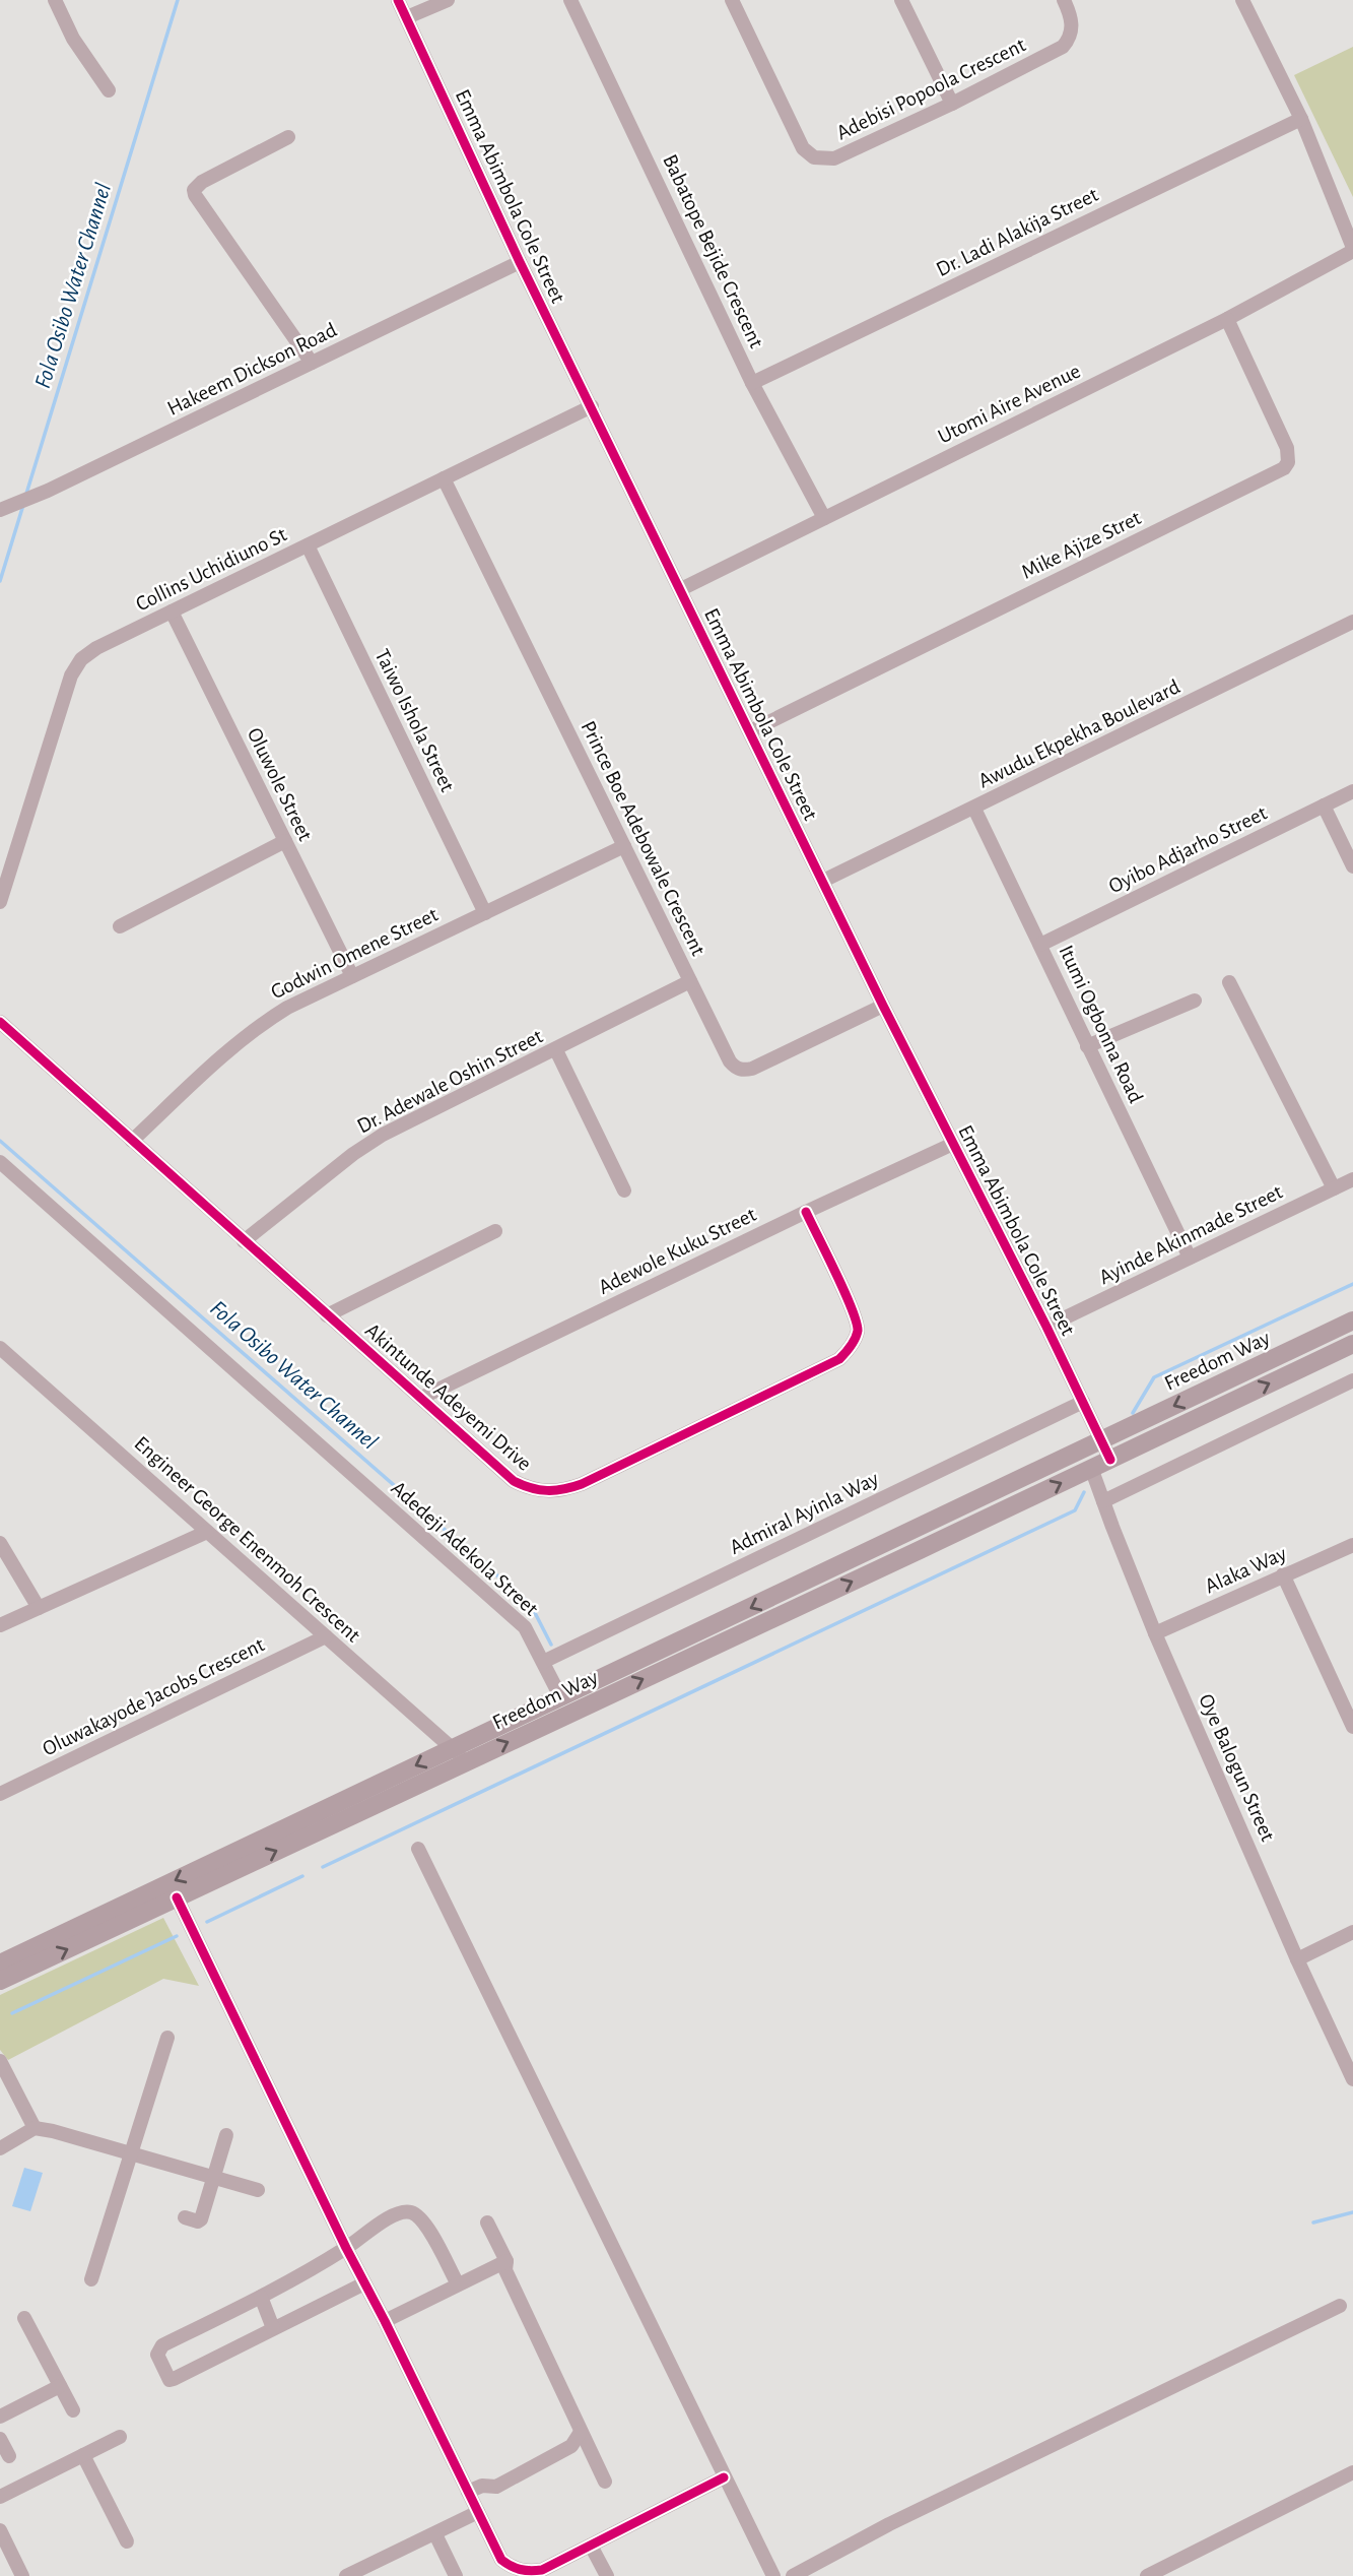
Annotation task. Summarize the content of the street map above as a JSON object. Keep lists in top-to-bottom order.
{
  "streets": {
    "main road": ["Freedom Way"],
    "street": [
      "Adebisi Popoola Crescent",
      "Emma Abimbola Cole Street",
      "Dr. Ladi Alakija Street",
      "Babatope Bejide Crescent",
      "Hakeem Dickson Road",
      "Utomi Aire Avenue",
      "Mike Ajize Stret",
      "Collins Uchidiuno St",
      "Taiwo Ishola Street",
      "Awudu Ekpekha Boulevard",
      "Oluwole Street",
      "Prince Boe Adebowale Crescent",
      "Oyibo Adjarho Street",
      "Godwin Omene Street",
      "Itumi Ogbonna Road",
      "Dr. Adewale Oshin Street",
      "Ayinde Akinmade Street",
      "Adewole Kuku Street",
      "Akintunde Adeyemi Drive",
      "Admiral Ayinla Way",
      "Engineer George Enenmoh Crescent",
      "Adedeji Adekola Street",
      "Alaka Way",
      "Oluwakayode Jacobs Crescent",
      "Oye Balogun Street"
    ]
  },
  "crossings": [
    ["Emma Abimbola Cole Street", "Hakeem Dickson Road"],
    ["Emma Abimbola Cole Street", "Utomi Aire Avenue"],
    ["Emma Abimbola Cole Street", "Mike Ajize Stret"],
    ["Emma Abimbola Cole Street", "Collins Uchidiuno St"],
    ["Emma Abimbola Cole Street", "Awudu Ekpekha Boulevard"],
    ["Emma Abimbola Cole Street", "Prince Boe Adebowale Crescent"],
    ["Emma Abimbola Cole Street", "Ayinde Akinmade Street"],
    ["Emma Abimbola Cole Street", "Adewole Kuku Street"],
    ["Emma Abimbola Cole Street", "Freedom Way"],
    ["Emma Abimbola Cole Street", "Admiral Ayinla Way"],
    ["Dr. Ladi Alakija Street", "Babatope Bejide Crescent"],
    ["Babatope Bejide Crescent", "Utomi Aire Avenue"],
    ["Utomi Aire Avenue", "Mike Ajize Stret"],
    ["Collins Uchidiuno St", "Taiwo Ishola Street"],
    ["Collins Uchidiuno St", "Oluwole Street"],
    ["Collins Uchidiuno St", "Prince Boe Adebowale Crescent"],
    ["Taiwo Ishola Street", "Godwin Omene Street"],
    ["Awudu Ekpekha Boulevard", "Itumi Ogbonna Road"],
    ["Oluwole Street", "Godwin Omene Street"],
    ["Prince Boe Adebowale Crescent", "Godwin Omene Street"],
    ["Prince Boe Adebowale Crescent", "Dr. Adewale Oshin Street"],
    ["Oyibo Adjarho Street", "Itumi Ogbonna Road"],
    ["Godwin Omene Street", "Akintunde Adeyemi Drive"],
    ["Itumi Ogbonna Road", "Ayinde Akinmade Street"],
    ["Dr. Adewale Oshin Street", "Akintunde Adeyemi Drive"],
    ["Adewole Kuku Street", "Akintunde Adeyemi Drive"],
    ["Freedom Way", "Engineer George Enenmoh Crescent"],
    ["Freedom Way", "Adedeji Adekola Street"],
    ["Freedom Way", "Oye Balogun Street"],
    ["Admiral Ayinla Way", "Adedeji Adekola Street"],
    ["Engineer George Enenmoh Crescent", "Oluwakayode Jacobs Crescent"],
    ["Alaka Way", "Oye Balogun Street"]
  ],
  "water": ["Fola Osibo Water Channel"]
}
